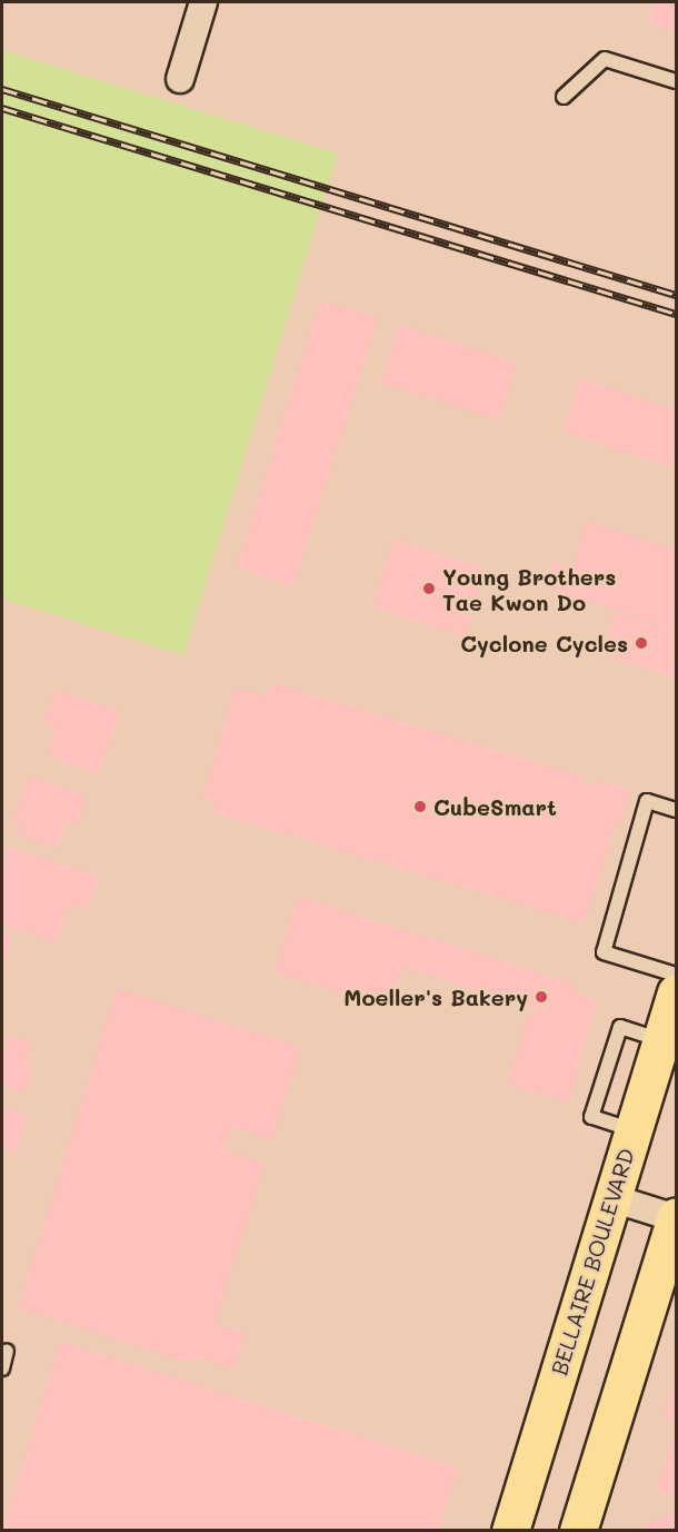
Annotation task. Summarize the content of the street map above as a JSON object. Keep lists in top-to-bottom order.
{
  "streets": {
    "main road": ["BELLAIRE BOULEVARD"]
  },
  "places": [
    "Young Brothers Tae Kwon Do",
    "Cyclone Cycles",
    "CubeSmart",
    "Moeller's Bakery"
  ]
}
